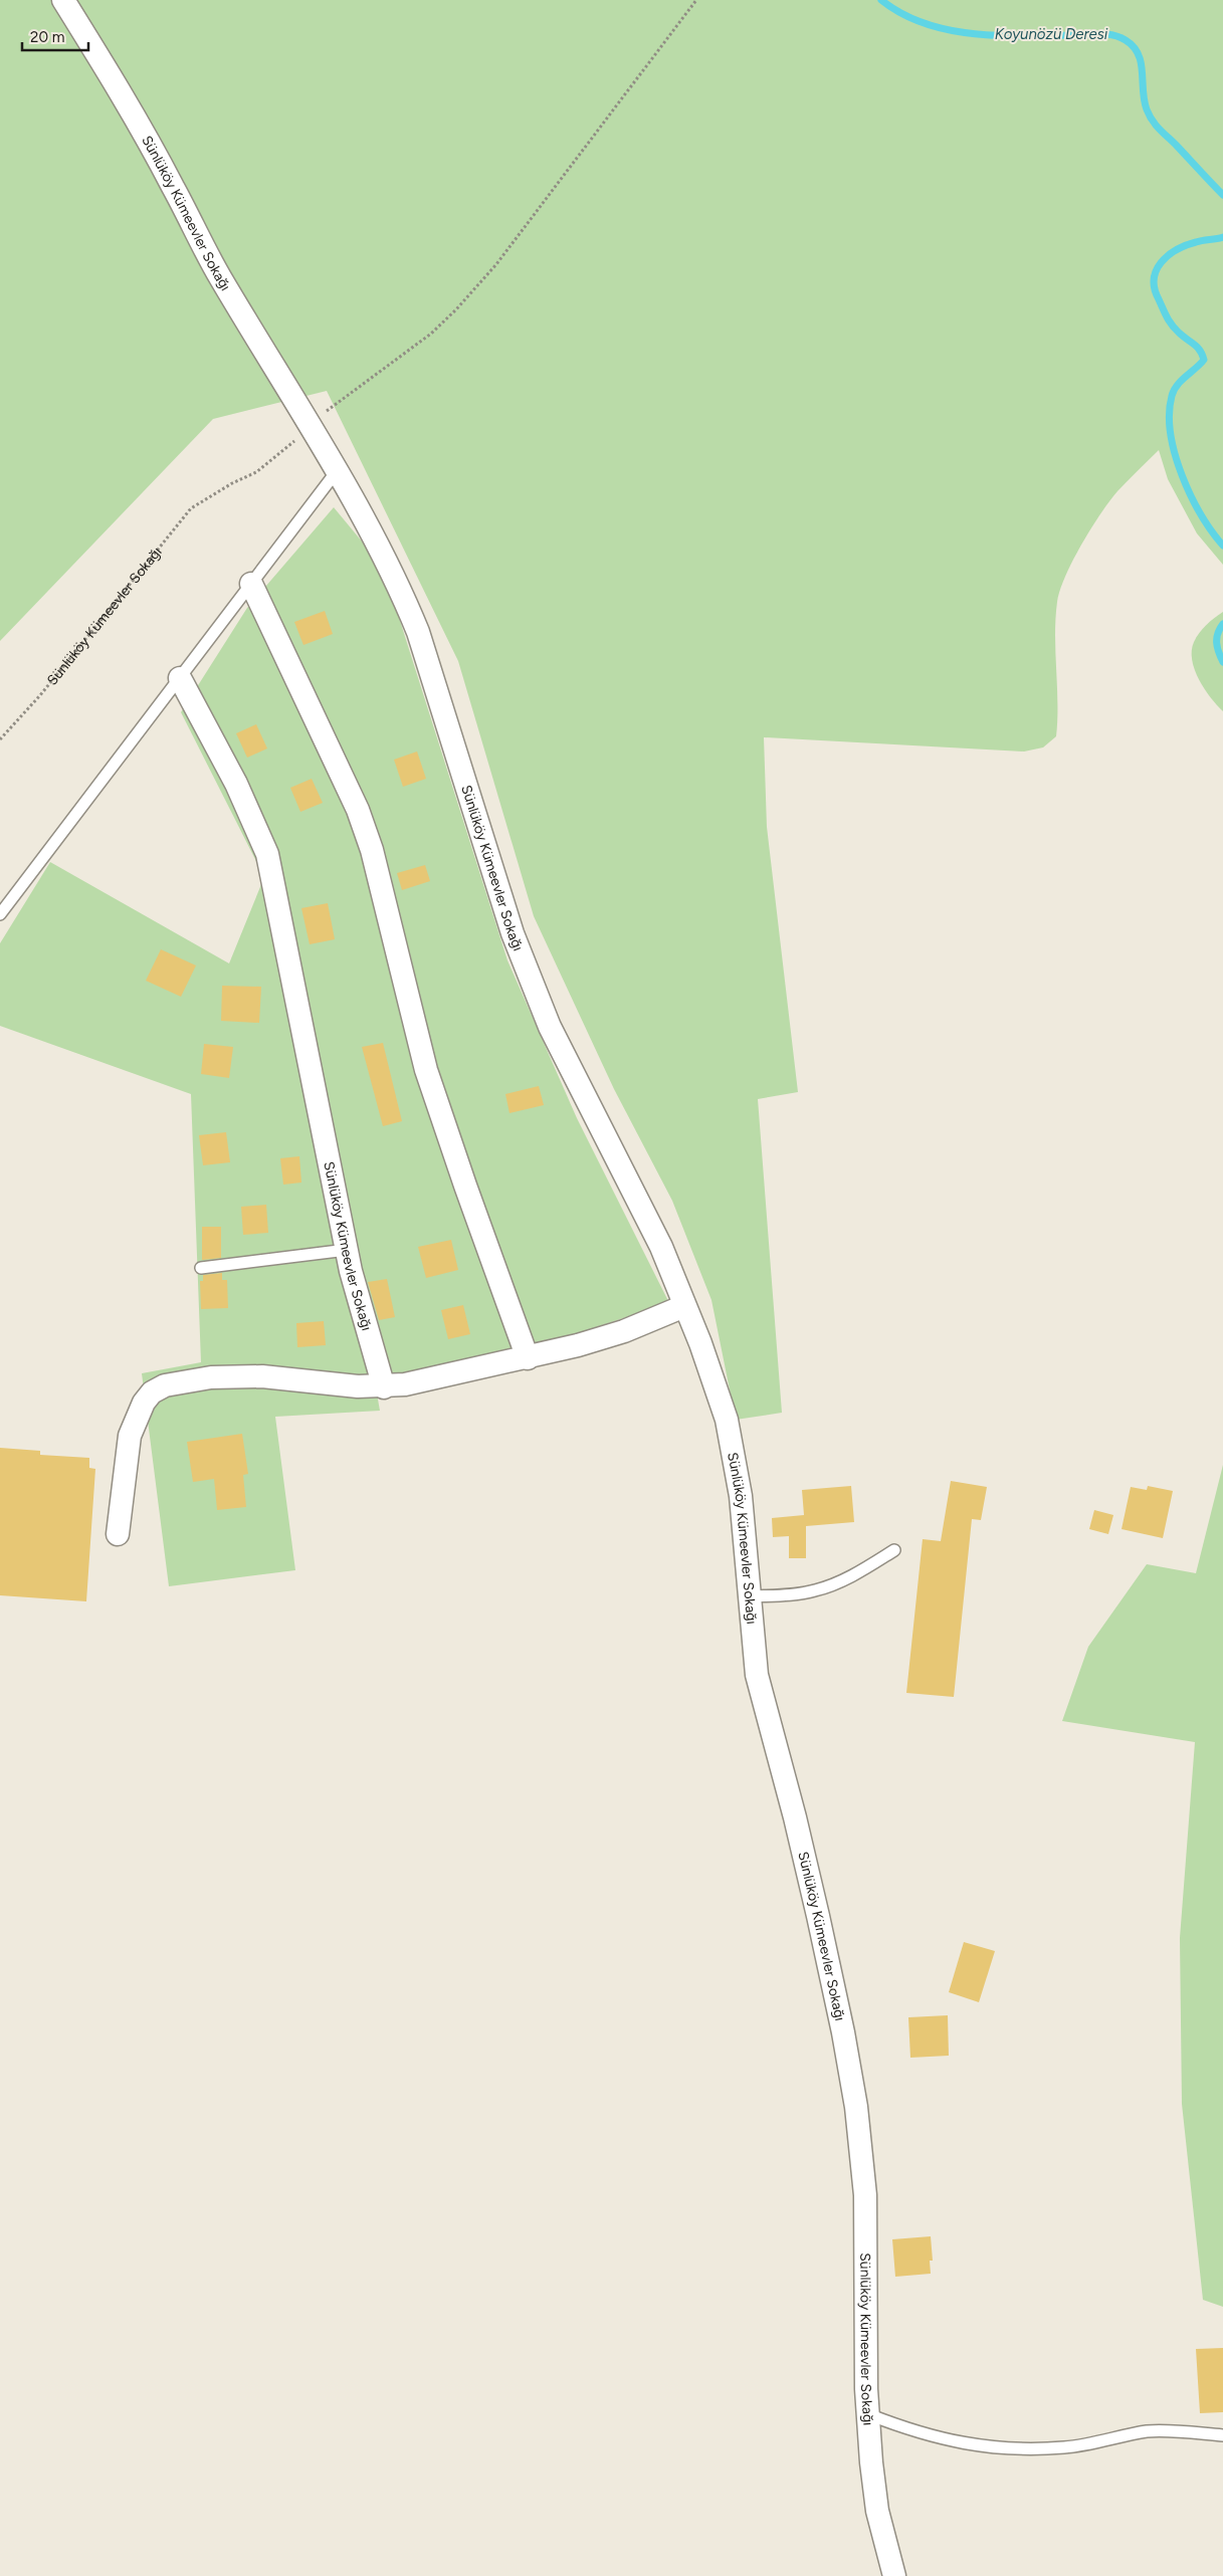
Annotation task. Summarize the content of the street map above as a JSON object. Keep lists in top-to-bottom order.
{
  "streets": {
    "street": ["Sünlüköy Kümeevler Sokağı"]
  },
  "water": ["Koyunözü Deresi"],
  "scale_bar": "20 m"
}
